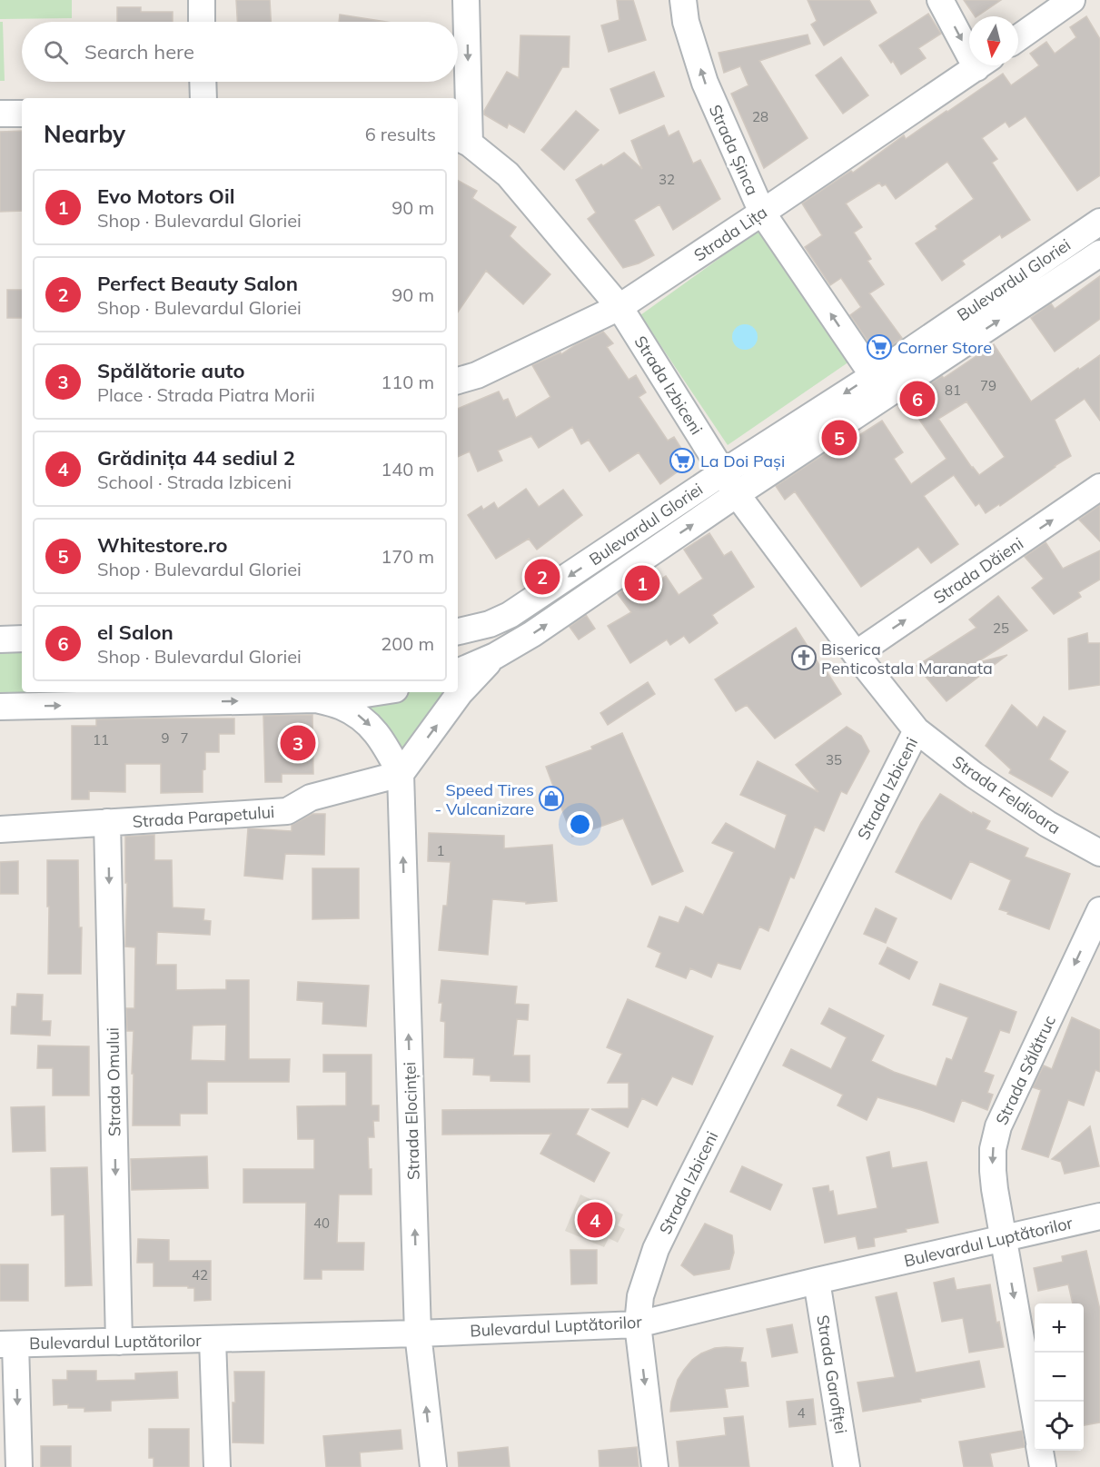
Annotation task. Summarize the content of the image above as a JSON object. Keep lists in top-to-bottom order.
{
  "streets": {
    "street": [
      "Strada Șinca",
      "Strada Lița",
      "Bulevardul Gloriei",
      "Strada Izbiceni",
      "Strada Dăieni",
      "Strada Feldioara",
      "Strada Parapetului",
      "Strada Sălătruc",
      "Strada Omului",
      "Strada Elocinței",
      "Bulevardul Luptătorilor",
      "Strada Garofiței"
    ]
  },
  "crossings": [
    ["Strada Șinca", "Strada Lița"],
    ["Strada Șinca", "Bulevardul Gloriei"],
    ["Strada Lița", "Strada Izbiceni"],
    ["Bulevardul Gloriei", "Strada Izbiceni"],
    ["Strada Izbiceni", "Strada Dăieni"],
    ["Strada Izbiceni", "Strada Feldioara"],
    ["Strada Izbiceni", "Bulevardul Luptătorilor"],
    ["Strada Parapetului", "Strada Omului"],
    ["Strada Parapetului", "Strada Elocinței"],
    ["Strada Sălătruc", "Bulevardul Luptătorilor"],
    ["Strada Omului", "Bulevardul Luptătorilor"],
    ["Strada Elocinței", "Bulevardul Luptătorilor"],
    ["Bulevardul Luptătorilor", "Strada Garofiței"]
  ],
  "one_way": [
    "Strada Șinca",
    "Strada Dăieni",
    "Strada Sălătruc",
    "Strada Omului",
    "Strada Elocinței"
  ],
  "places": {
    "supermarket": ["Corner Store", "La Doi Pași"],
    "church": ["Biserica Penticostala Maranata"],
    "shop": ["Speed Tires - Vulcanizare"]
  },
  "house_numbers": [
    "28",
    "32",
    "79",
    "81",
    "25",
    "9",
    "7",
    "11",
    "35",
    "1",
    "40",
    "42",
    "4"
  ],
  "north": "bottom",
  "page": {
    "search": "Search here",
    "heading": ["Nearby", "6 results"],
    "list": [
      {
        "mark": "1",
        "name": "Evo Motors Oil",
        "note": "Shop · Bulevardul Gloriei",
        "value": "90 m"
      },
      {
        "mark": "2",
        "name": "Perfect Beauty Salon",
        "note": "Shop · Bulevardul Gloriei",
        "value": "90 m"
      },
      {
        "mark": "3",
        "name": "Spălătorie auto",
        "note": "Place · Strada Piatra Morii",
        "value": "110 m"
      },
      {
        "mark": "4",
        "name": "Grădinița 44 sediul 2",
        "note": "School · Strada Izbiceni",
        "value": "140 m"
      },
      {
        "mark": "5",
        "name": "Whitestore.ro",
        "note": "Shop · Bulevardul Gloriei",
        "value": "170 m"
      },
      {
        "mark": "6",
        "name": "el Salon",
        "note": "Shop · Bulevardul Gloriei",
        "value": "200 m"
      }
    ],
    "pins": [
      "6",
      "5",
      "2",
      "1",
      "3",
      "4"
    ],
    "map_buttons": ["+", "−"]
  }
}
